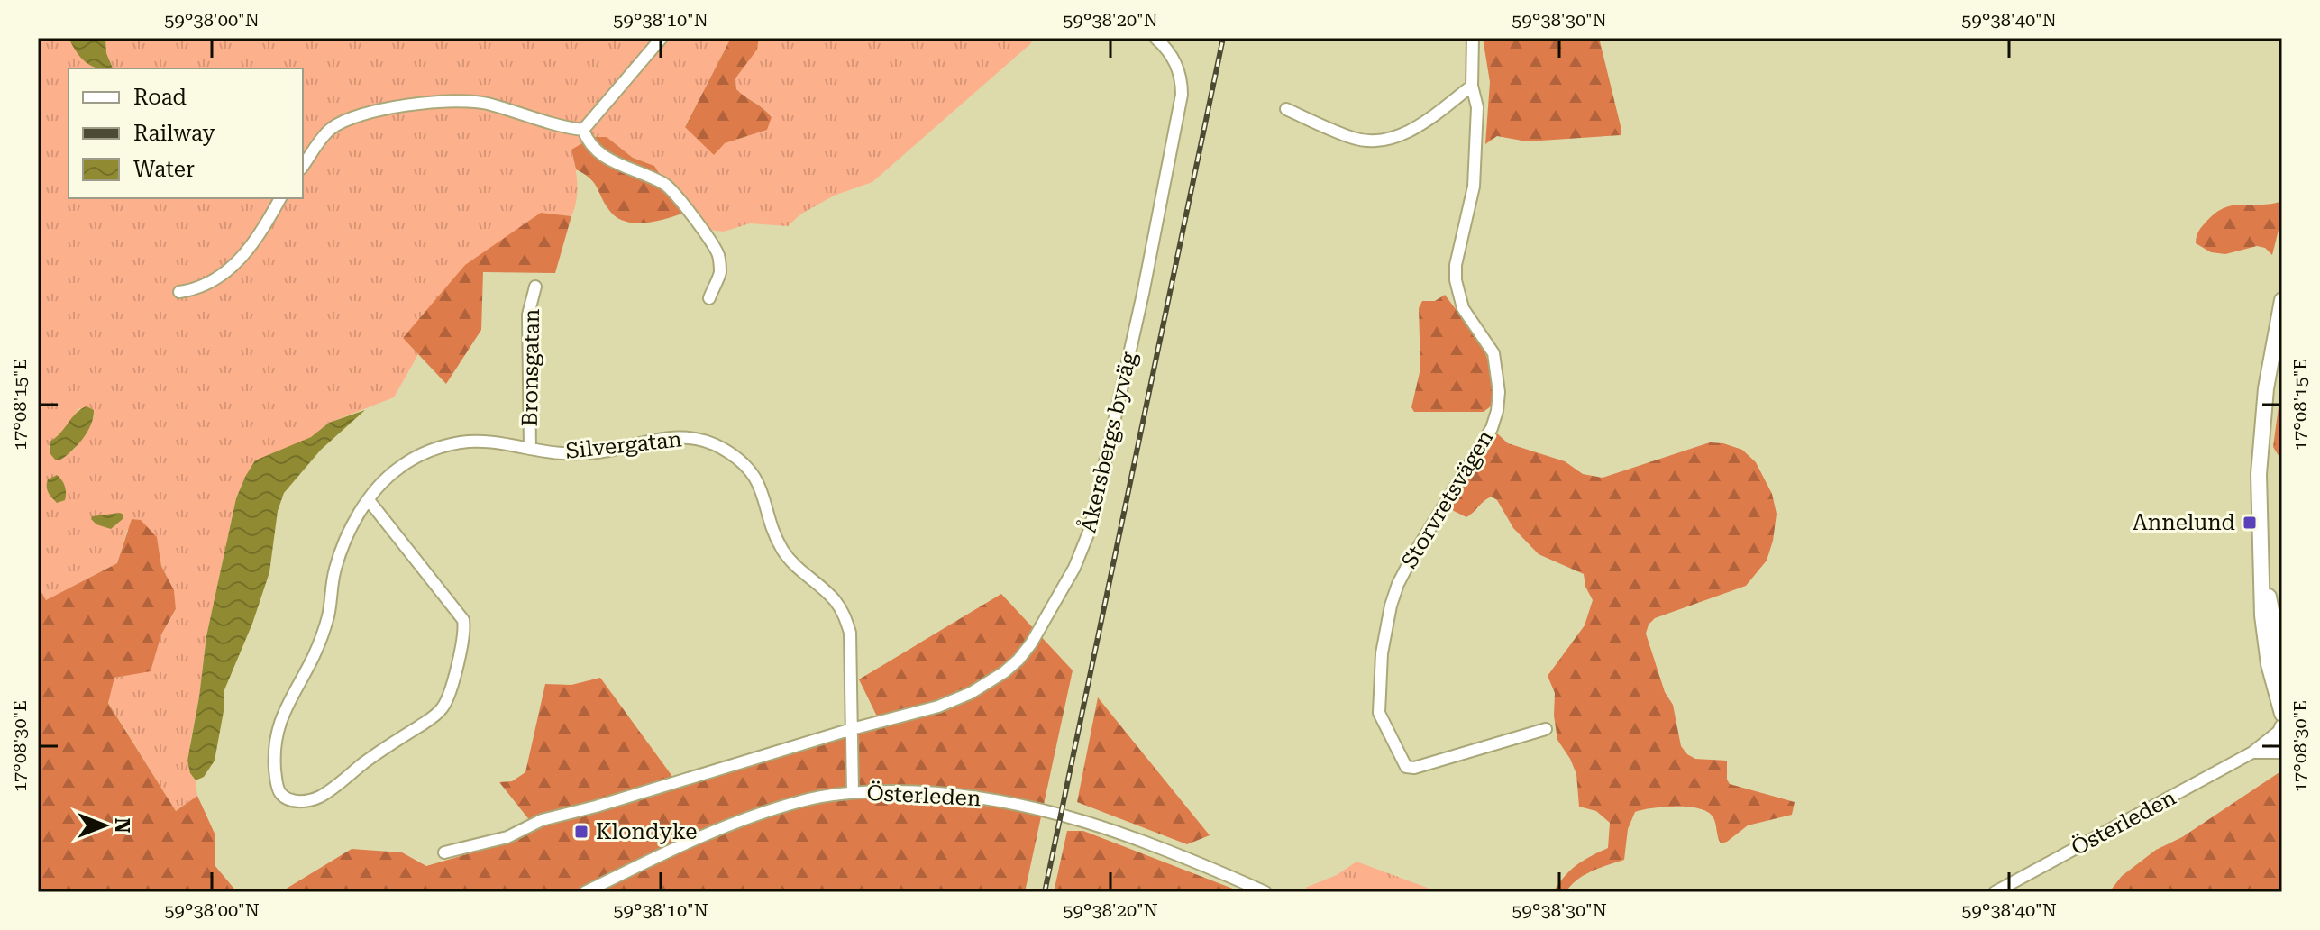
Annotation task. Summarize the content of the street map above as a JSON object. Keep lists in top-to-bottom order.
{
  "streets": {
    "street": [
      "Bronsgatan",
      "Åkersbergs byväg",
      "Silvergatan",
      "Storvretsvägen",
      "Österleden"
    ]
  },
  "crossings": [
    ["Bronsgatan", "Silvergatan"],
    ["Åkersbergs byväg", "Silvergatan"],
    ["Silvergatan", "Österleden"]
  ],
  "places": {
    "transit": ["Annelund", "Klondyke"]
  },
  "legend": ["Road", "Railway", "Water"],
  "north": "right",
  "coordinates": [
    "59°38'00\"N",
    "59°38'10\"N",
    "59°38'20\"N",
    "59°38'30\"N",
    "59°38'40\"N",
    "17°08'15\"E",
    "17°08'30\"E"
  ]
}
